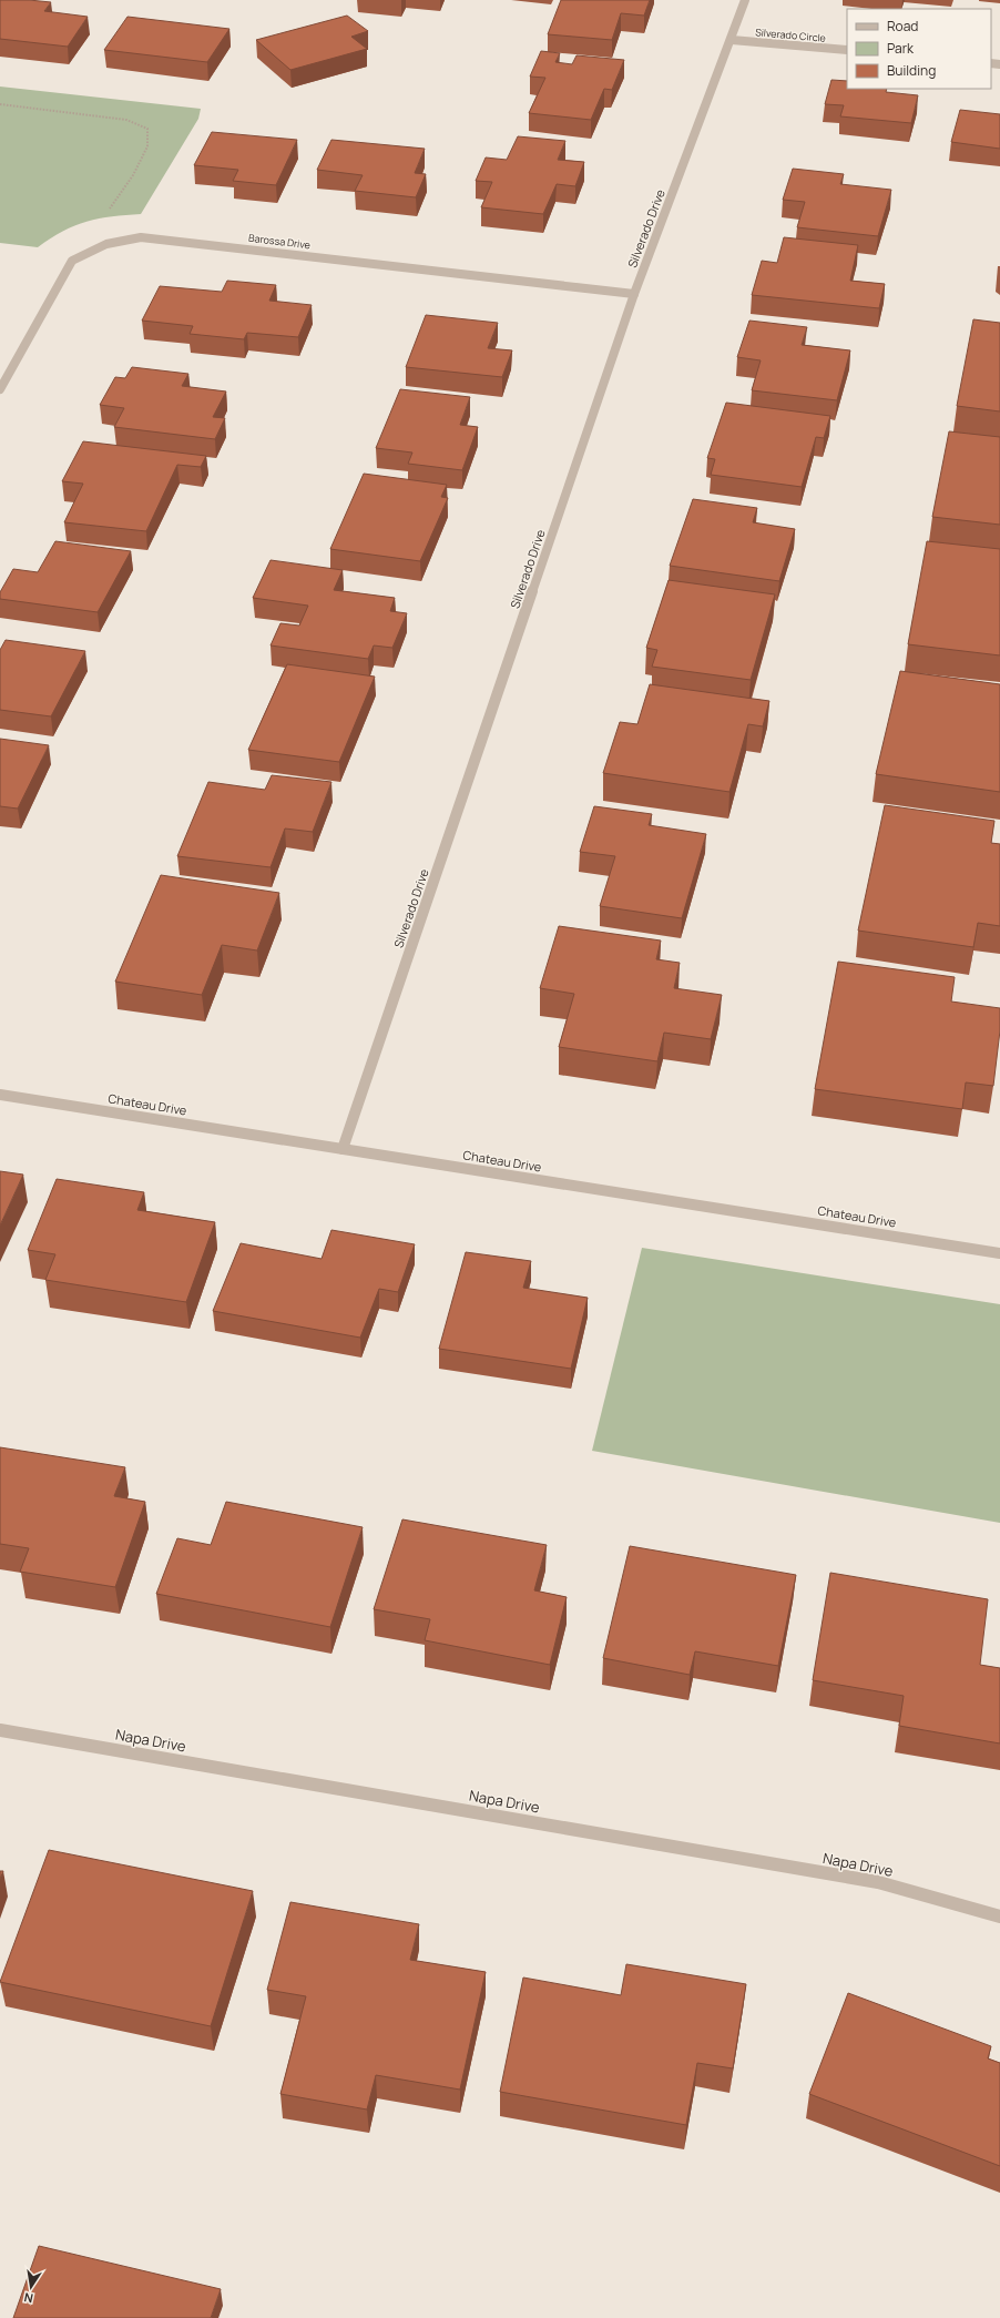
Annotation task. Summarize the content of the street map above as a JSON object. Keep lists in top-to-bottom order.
{
  "streets": {
    "street": [
      "Silverado Circle",
      "Silverado Drive",
      "Barossa Drive",
      "Chateau Drive",
      "Napa Drive"
    ]
  },
  "crossings": [
    ["Silverado Circle", "Silverado Drive"],
    ["Silverado Drive", "Barossa Drive"],
    ["Silverado Drive", "Chateau Drive"]
  ],
  "legend": ["Road", "Park", "Building"],
  "north": "bottom"
}
